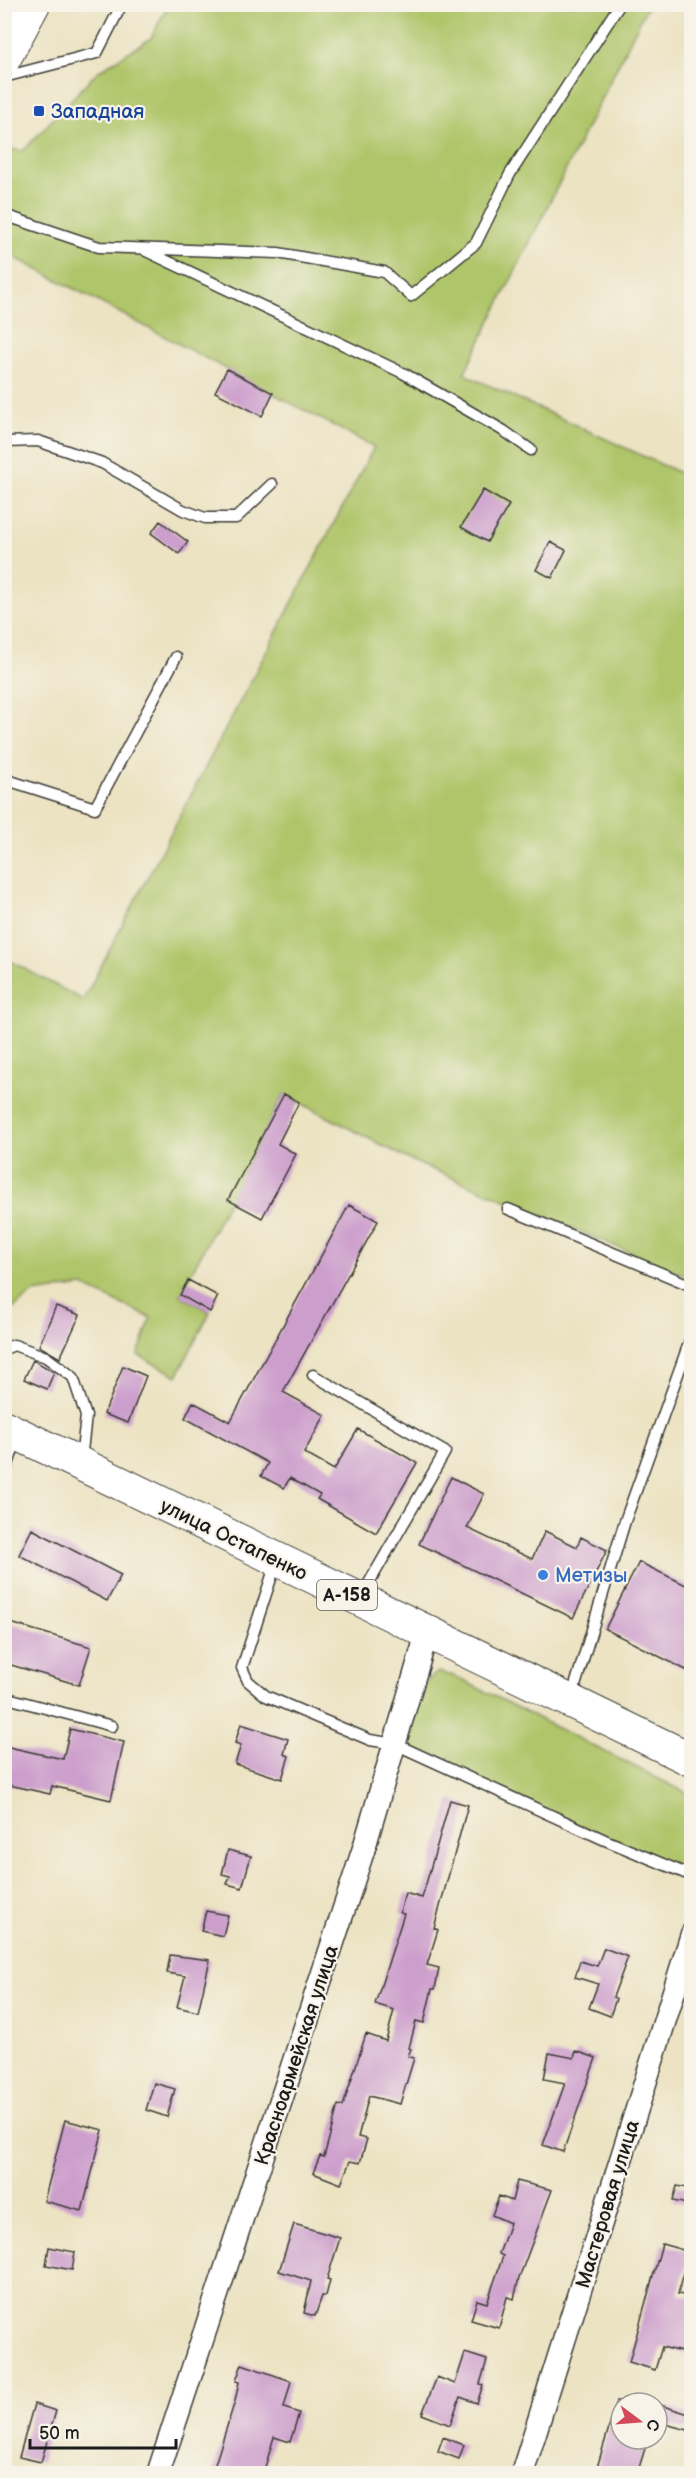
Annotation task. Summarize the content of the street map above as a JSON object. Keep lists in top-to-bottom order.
{
  "streets": {
    "main road": ["улица Остапенко", "А-158"],
    "street": ["Красноармейская улица", "Мастеровая улица"]
  },
  "crossings": [
    ["улица Остапенко", "Красноармейская улица"]
  ],
  "places": {
    "transit": ["Западная"],
    "other": ["Метизы"]
  },
  "scale_bar": "50 m",
  "north": "right"
}
